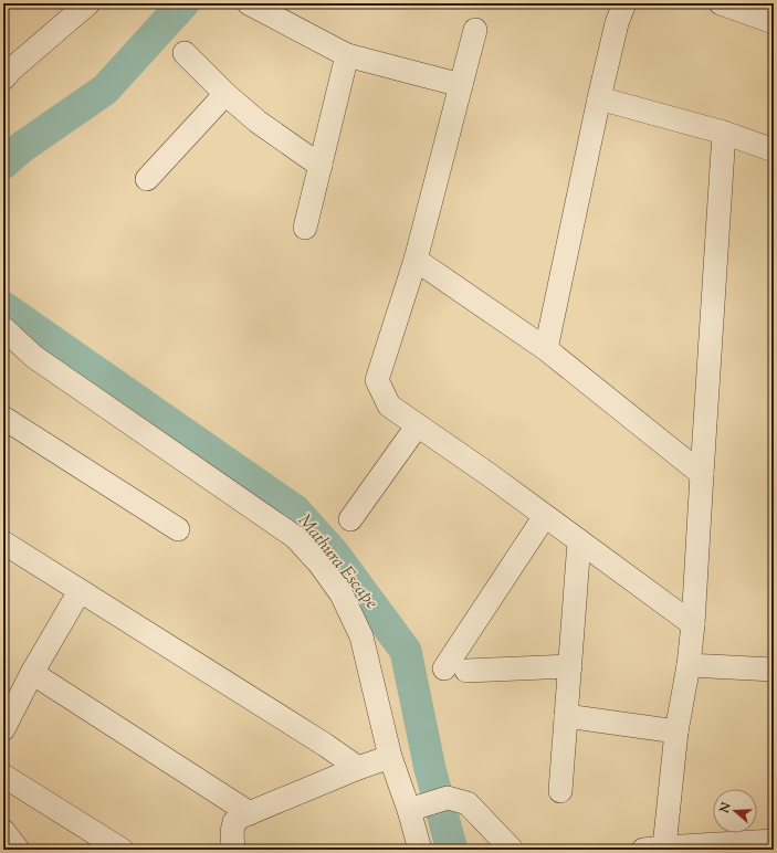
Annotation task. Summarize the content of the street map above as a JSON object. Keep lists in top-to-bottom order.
{
  "water": ["Mathura Escape"],
  "north": "left"
}
